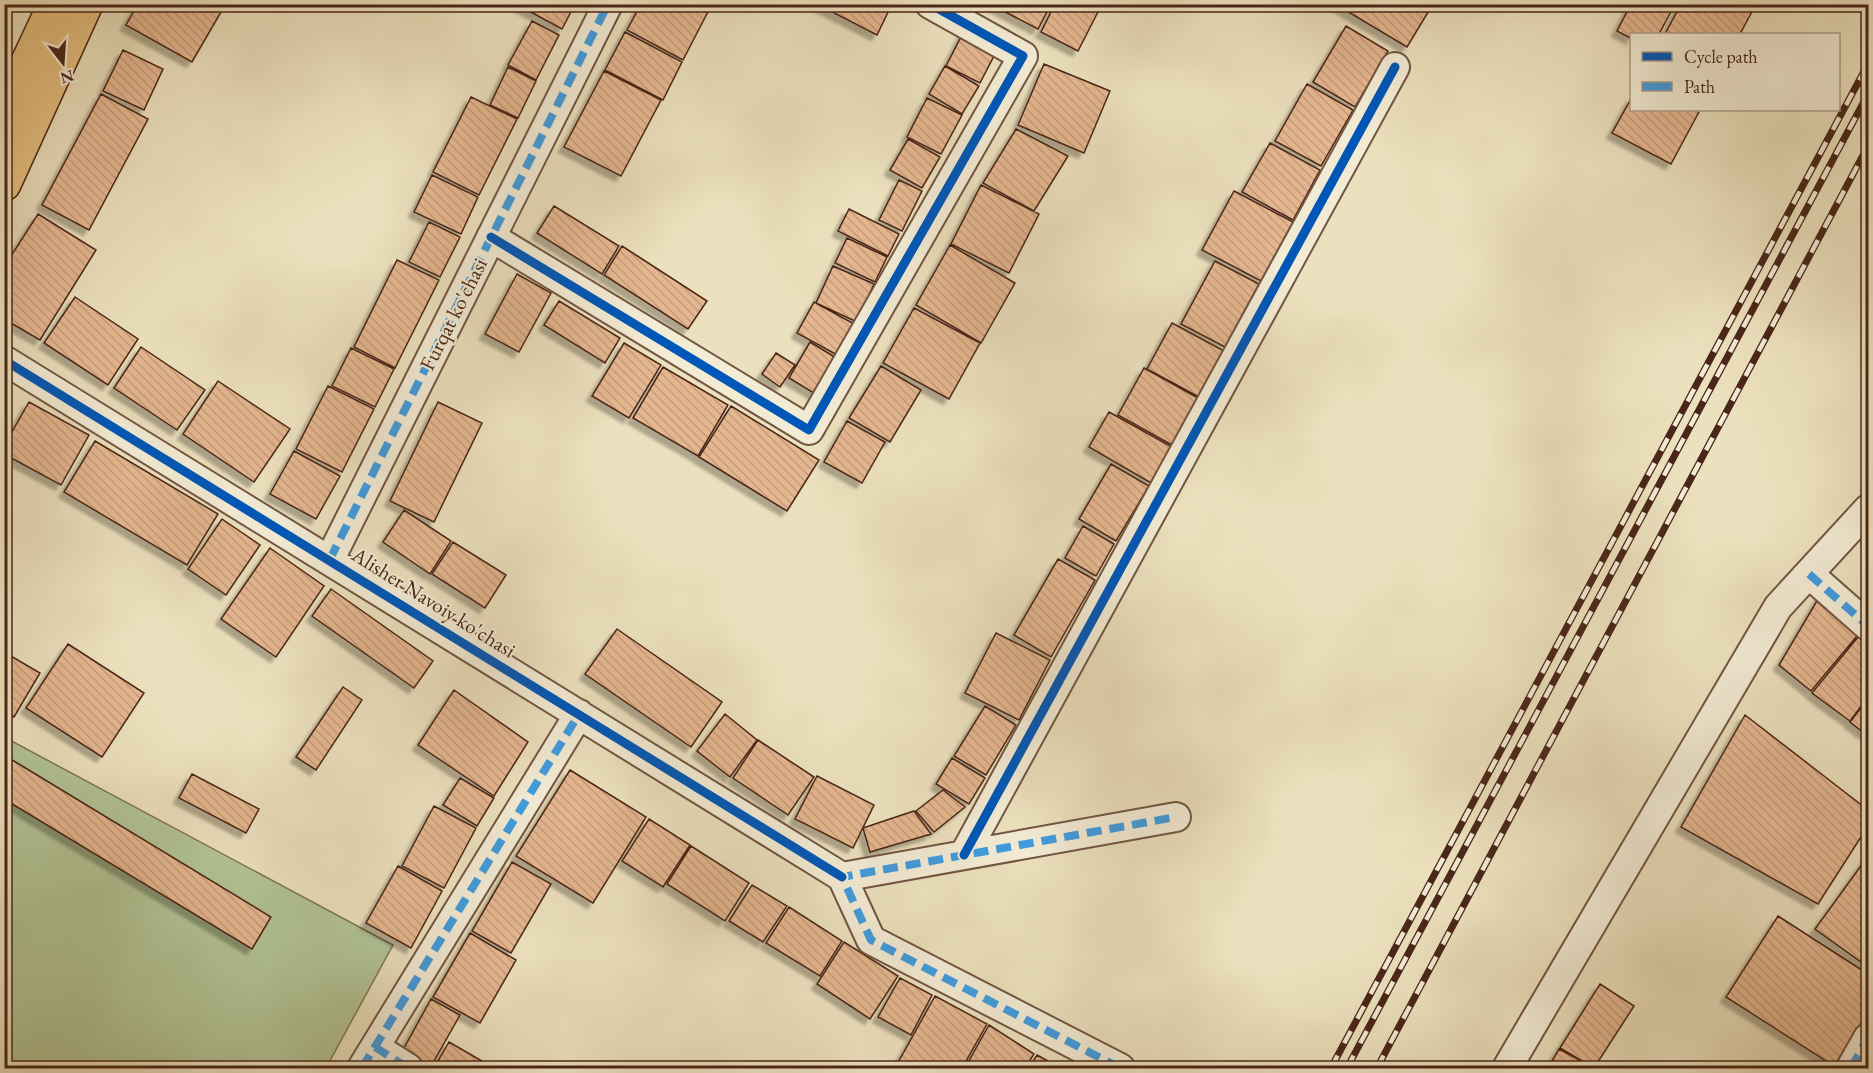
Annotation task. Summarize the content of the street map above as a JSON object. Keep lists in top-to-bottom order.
{
  "streets": {
    "street": ["Furqat ko'chasi", "Alisher Navoiy ko'chasi"]
  },
  "crossings": [
    ["Furqat ko'chasi", "Alisher Navoiy ko'chasi"]
  ],
  "legend": ["Cycle path", "Path"],
  "north": "bottom"
}
